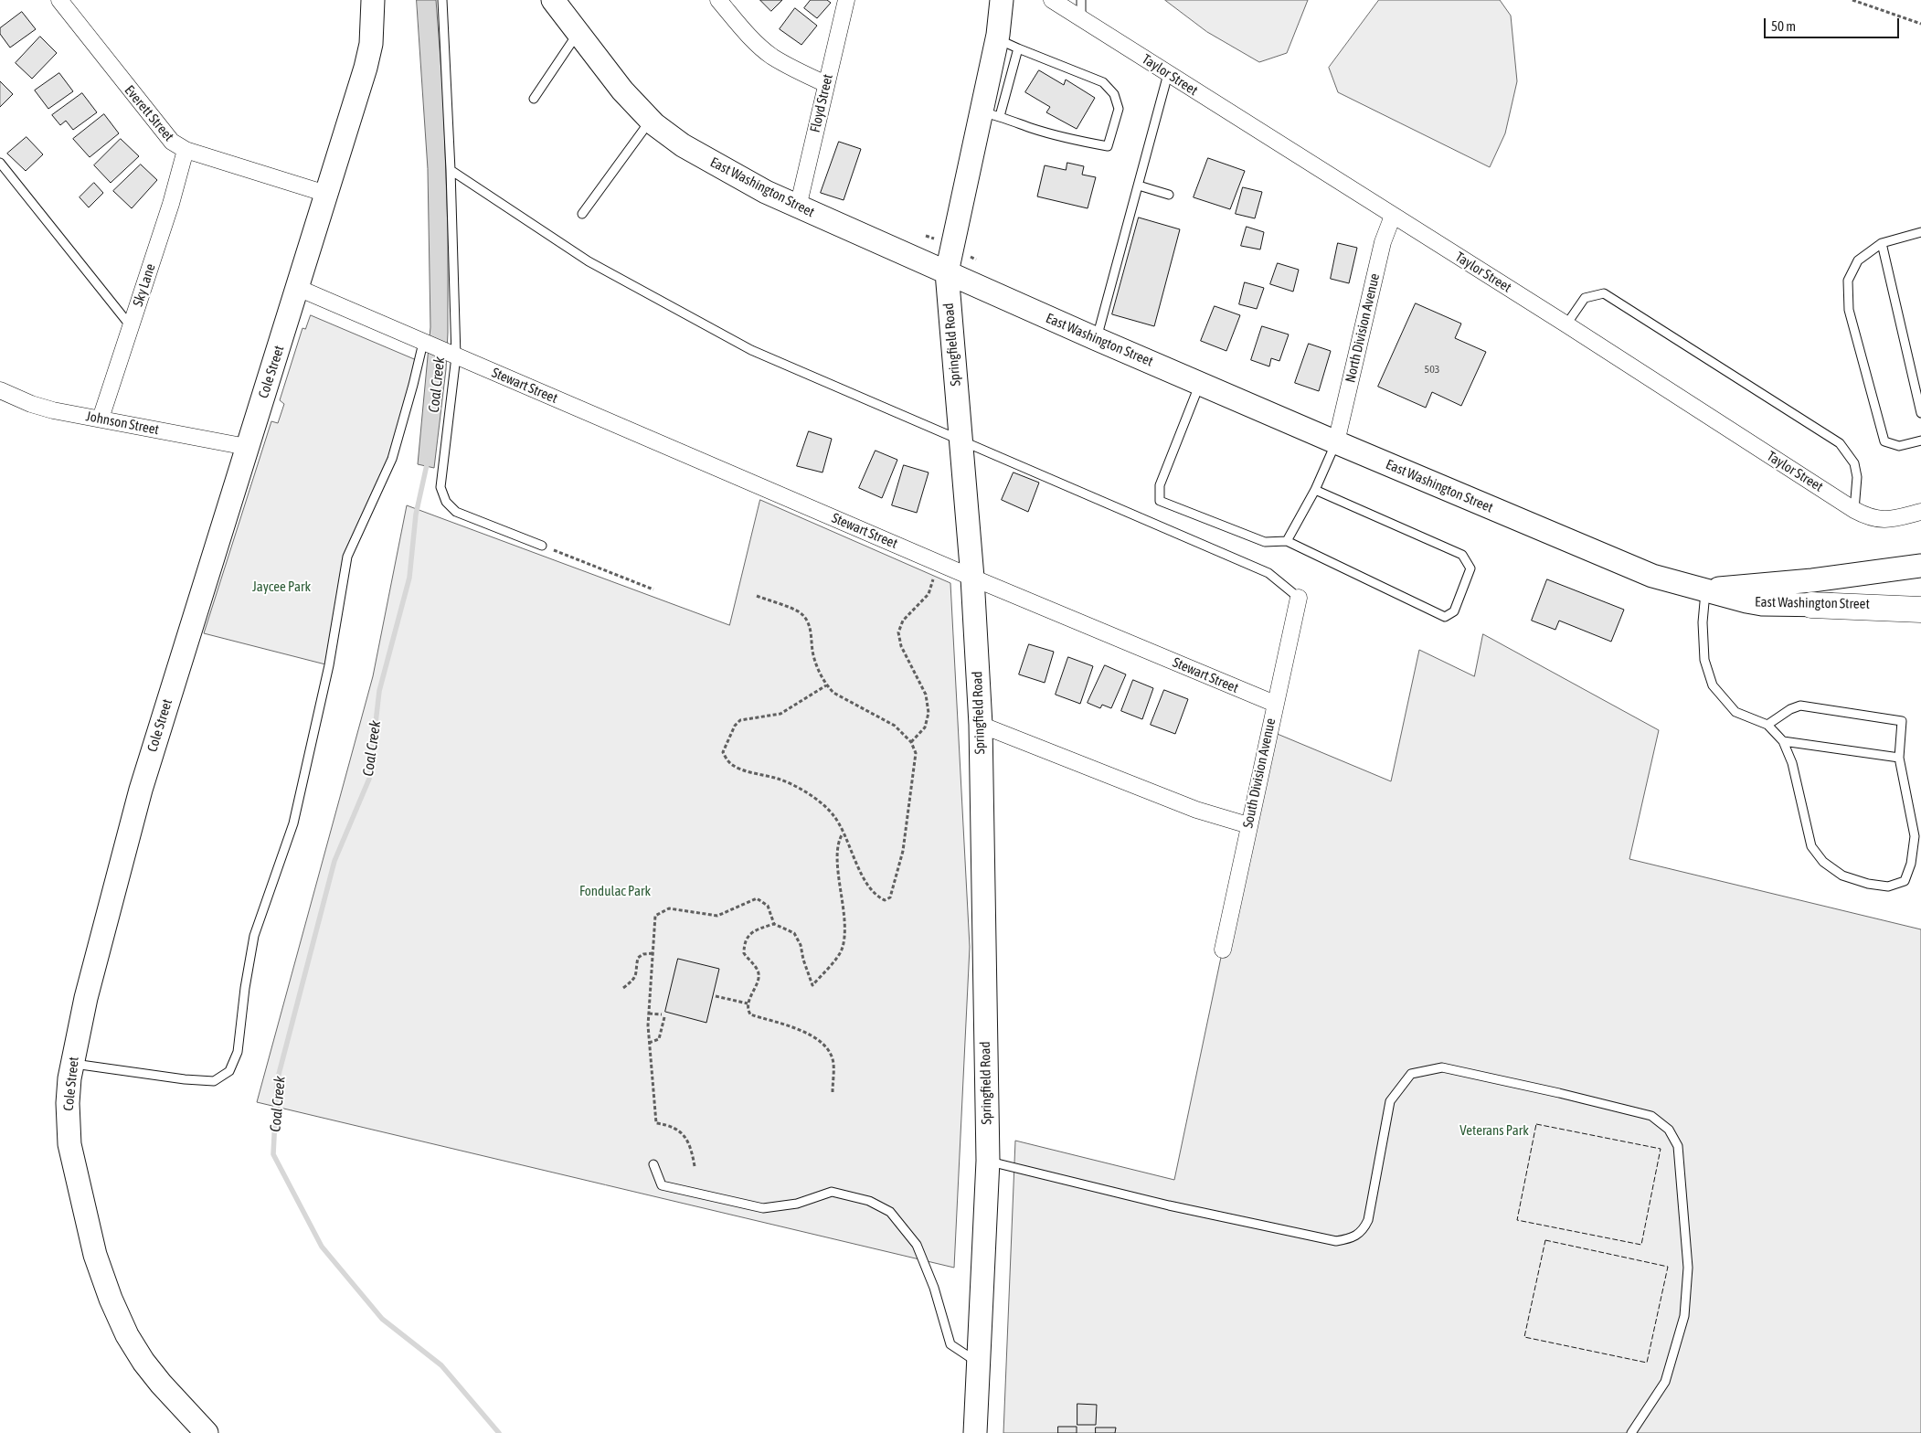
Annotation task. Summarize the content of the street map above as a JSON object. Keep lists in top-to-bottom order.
{
  "streets": {
    "main road": ["East Washington Street", "Springfield Road", "Cole Street"],
    "street": [
      "Taylor Street",
      "Floyd Street",
      "Everett Street",
      "Sky Lane",
      "North Division Avenue",
      "Stewart Street",
      "Johnson Street",
      "South Division Avenue"
    ]
  },
  "crossings": [
    ["Taylor Street", "North Division Avenue"],
    ["Floyd Street", "East Washington Street"],
    ["Everett Street", "Sky Lane"],
    ["Everett Street", "Cole Street"],
    ["East Washington Street", "North Division Avenue"],
    ["East Washington Street", "Springfield Road"],
    ["Sky Lane", "Johnson Street"],
    ["Springfield Road", "Stewart Street"],
    ["Cole Street", "Johnson Street"],
    ["Stewart Street", "South Division Avenue"]
  ],
  "water": ["Coal Creek"],
  "parks": ["Jaycee Park", "Fondulac Park", "Veterans Park"],
  "house_numbers": ["503"],
  "scale_bar": "50 m"
}
